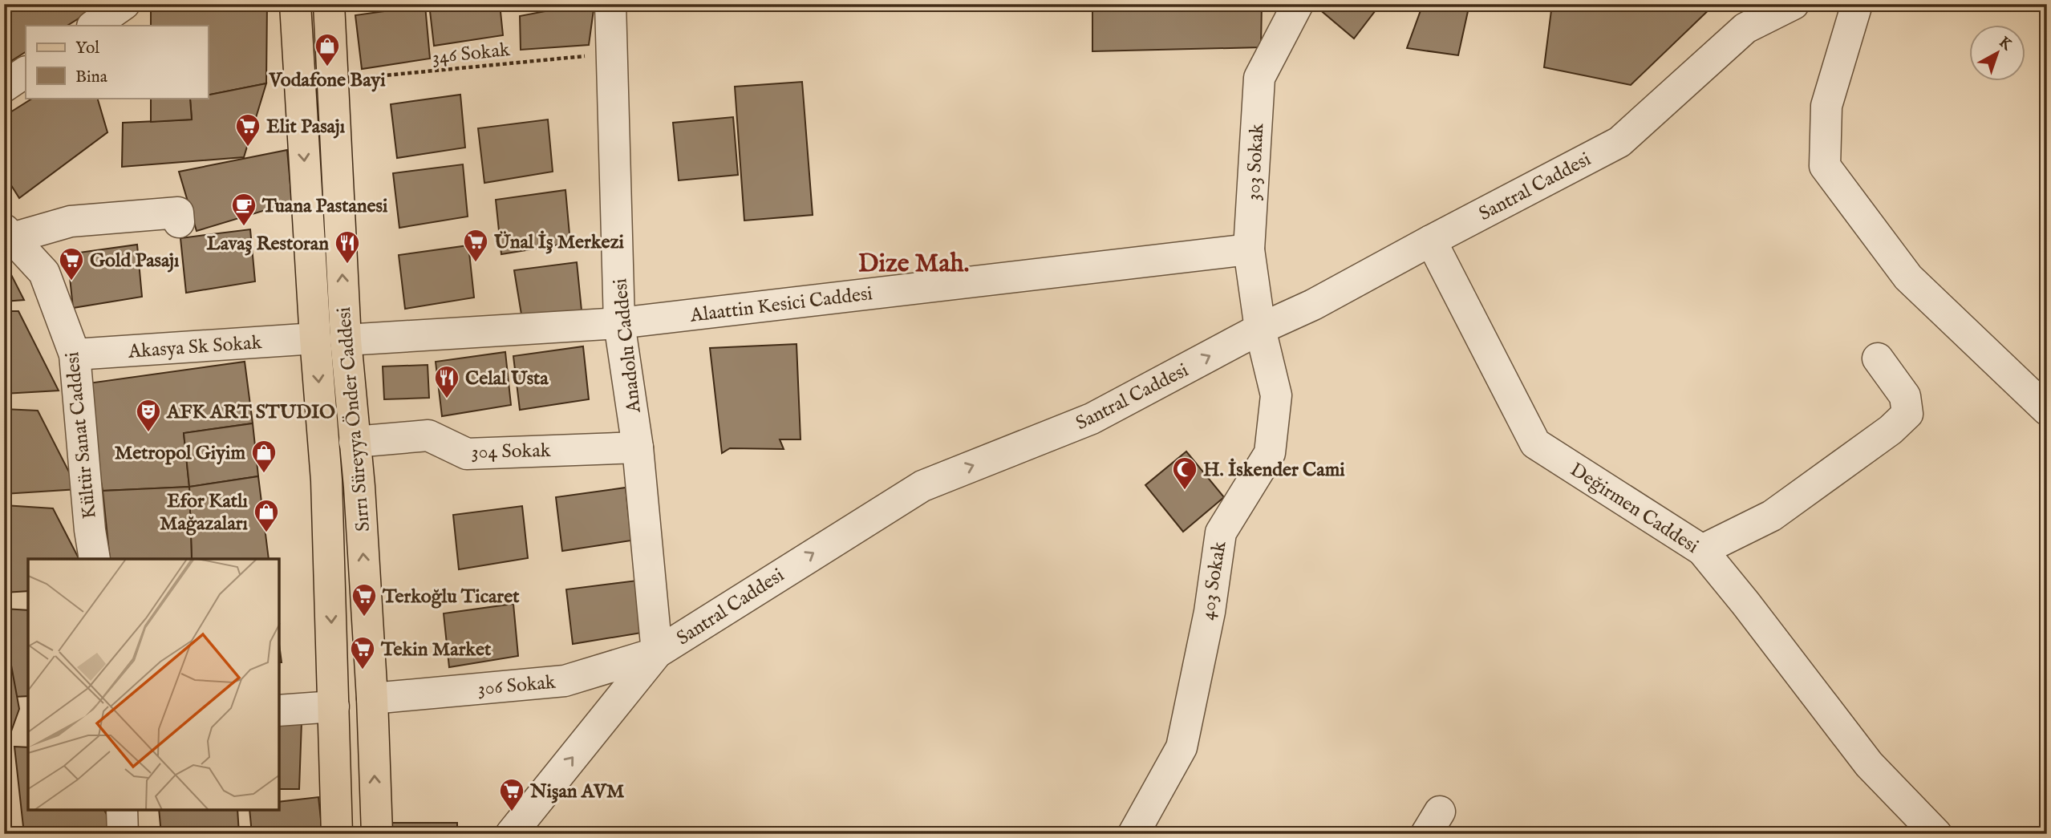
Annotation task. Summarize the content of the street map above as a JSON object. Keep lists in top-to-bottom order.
{
  "streets": {
    "main road": ["Sırrı Süreyya Önder Caddesi"],
    "street": [
      "303 Sokak",
      "Santral Caddesi",
      "Alaattin Kesici Caddesi",
      "Anadolu Caddesi",
      "Akasya Sk Sokak",
      "Kültür Sanat Caddesi",
      "304 Sokak",
      "Değirmen Caddesi",
      "403 Sokak",
      "306 Sokak"
    ],
    "path": ["346 Sokak"]
  },
  "crossings": [
    ["346 Sokak", "Anadolu Caddesi"],
    ["346 Sokak", "Sırrı Süreyya Önder Caddesi"],
    ["303 Sokak", "Santral Caddesi"],
    ["303 Sokak", "Alaattin Kesici Caddesi"],
    ["303 Sokak", "403 Sokak"],
    ["Santral Caddesi", "Anadolu Caddesi"],
    ["Santral Caddesi", "Değirmen Caddesi"],
    ["Santral Caddesi", "403 Sokak"],
    ["Santral Caddesi", "306 Sokak"],
    ["Alaattin Kesici Caddesi", "Anadolu Caddesi"],
    ["Alaattin Kesici Caddesi", "Sırrı Süreyya Önder Caddesi"],
    ["Anadolu Caddesi", "304 Sokak"],
    ["Anadolu Caddesi", "306 Sokak"],
    ["Akasya Sk Sokak", "Sırrı Süreyya Önder Caddesi"],
    ["Akasya Sk Sokak", "Kültür Sanat Caddesi"],
    ["Sırrı Süreyya Önder Caddesi", "304 Sokak"],
    ["Sırrı Süreyya Önder Caddesi", "306 Sokak"]
  ],
  "one_way": ["Santral Caddesi"],
  "districts": ["Dize Mah."],
  "places": {
    "shop": ["Vodafone Bayi", "Metropol Giyim", "Efor Katlı Mağazaları"],
    "supermarket": [
      "Elit Pasajı",
      "Ünal İş Merkezi",
      "Gold Pasajı",
      "Terkoğlu Ticaret",
      "Tekin Market",
      "Nişan AVM"
    ],
    "cafe": ["Tuana Pastanesi"],
    "restaurant": ["Lavaş Restoran", "Celal Usta"],
    "theatre": ["AFK ART STUDIO"],
    "mosque": ["H. İskender Cami"]
  },
  "legend": ["Yol", "Bina"],
  "north": "top right"
}
